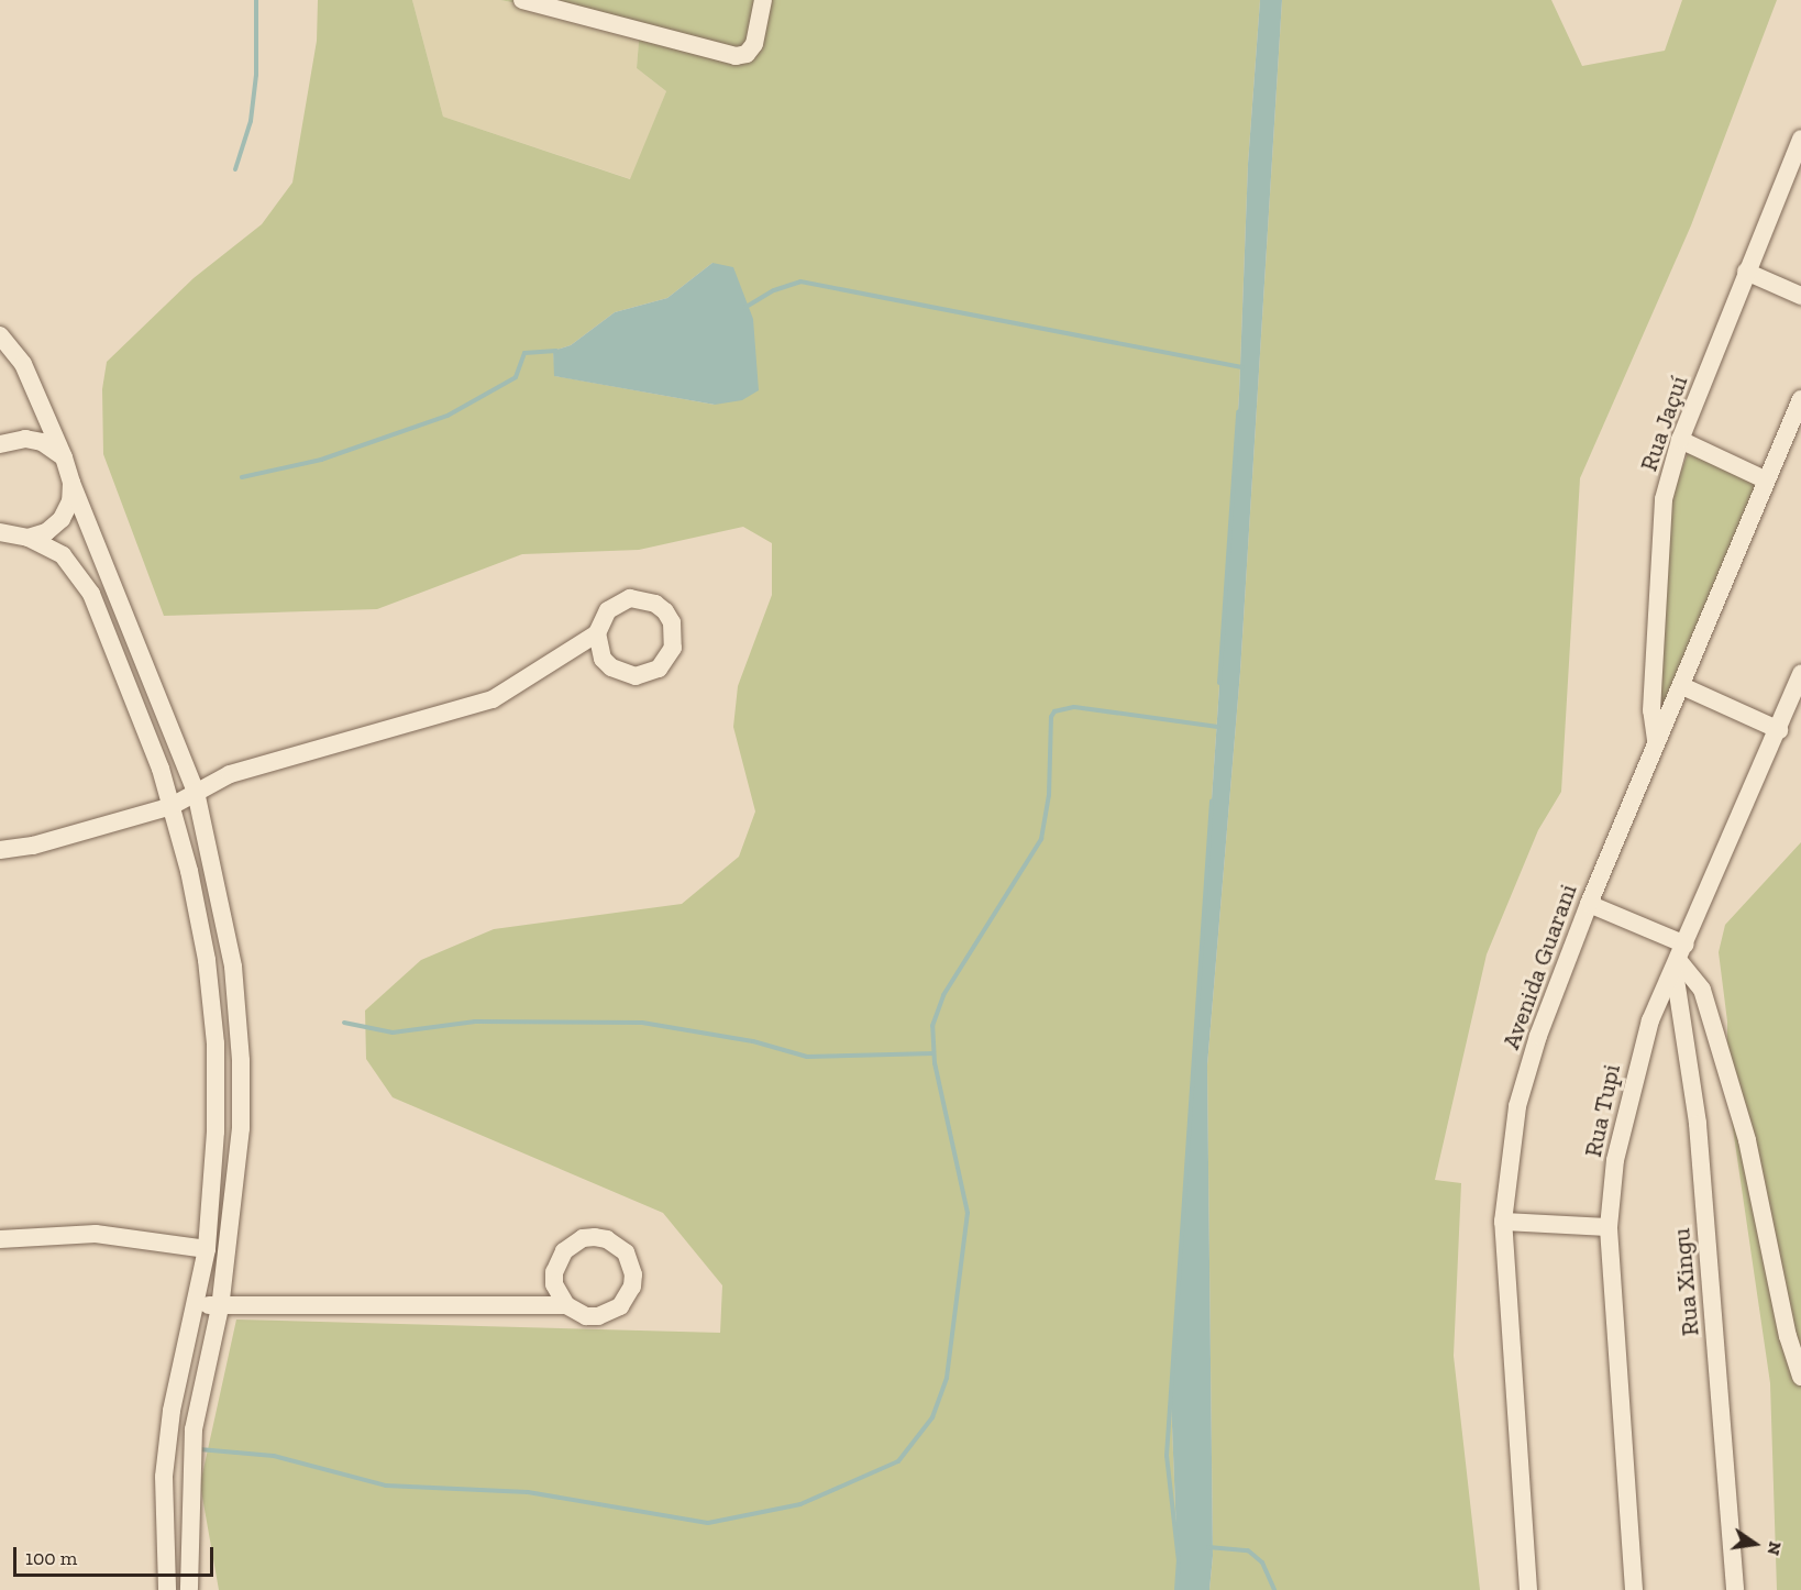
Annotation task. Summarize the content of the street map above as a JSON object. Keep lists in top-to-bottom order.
{
  "streets": {
    "street": [
      "Rua Jaçuí",
      "Avenida Guarani",
      "Rua Tupi",
      "Rua Xingu"
    ]
  },
  "crossings": [
    ["Rua Jaçuí", "Avenida Guarani"],
    ["Rua Tupi", "Rua Xingu"]
  ],
  "scale_bar": "100 m",
  "north": "right"
}
